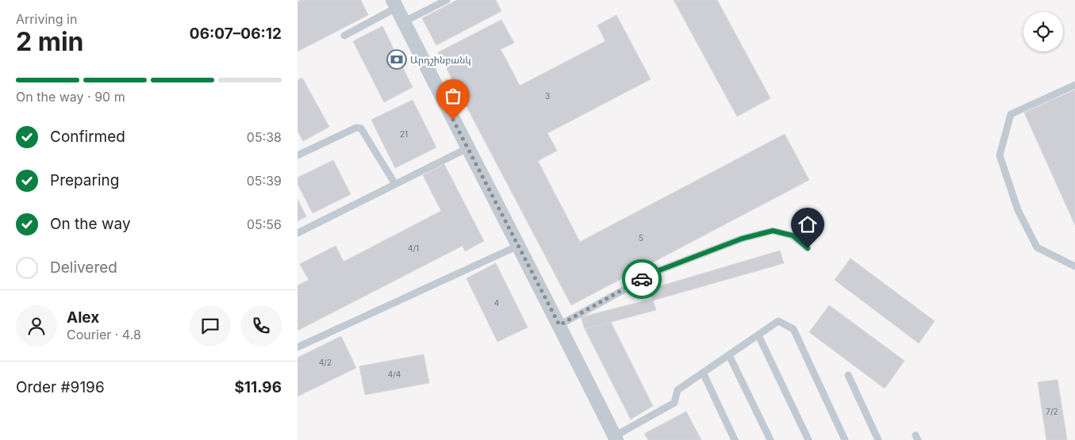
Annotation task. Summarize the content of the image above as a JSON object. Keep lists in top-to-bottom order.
{
  "places": {
    "bank": ["Արդշինբանկ"]
  },
  "house_numbers": [
    "3",
    "21",
    "5",
    "4/1",
    "4",
    "4/2",
    "4/4",
    "7/2"
  ],
  "page": {
    "heading": ["2 min", "Arriving in", "06:07–06:12"],
    "panel": [
      "Alex",
      "Courier · 4.8",
      "Order #9196",
      "$11.96"
    ],
    "bar": "On the way · 90 m",
    "list": [
      ["Confirmed", "05:38"],
      ["Preparing", "05:39"],
      ["On the way", "05:56"],
      "Delivered"
    ]
  }
}
